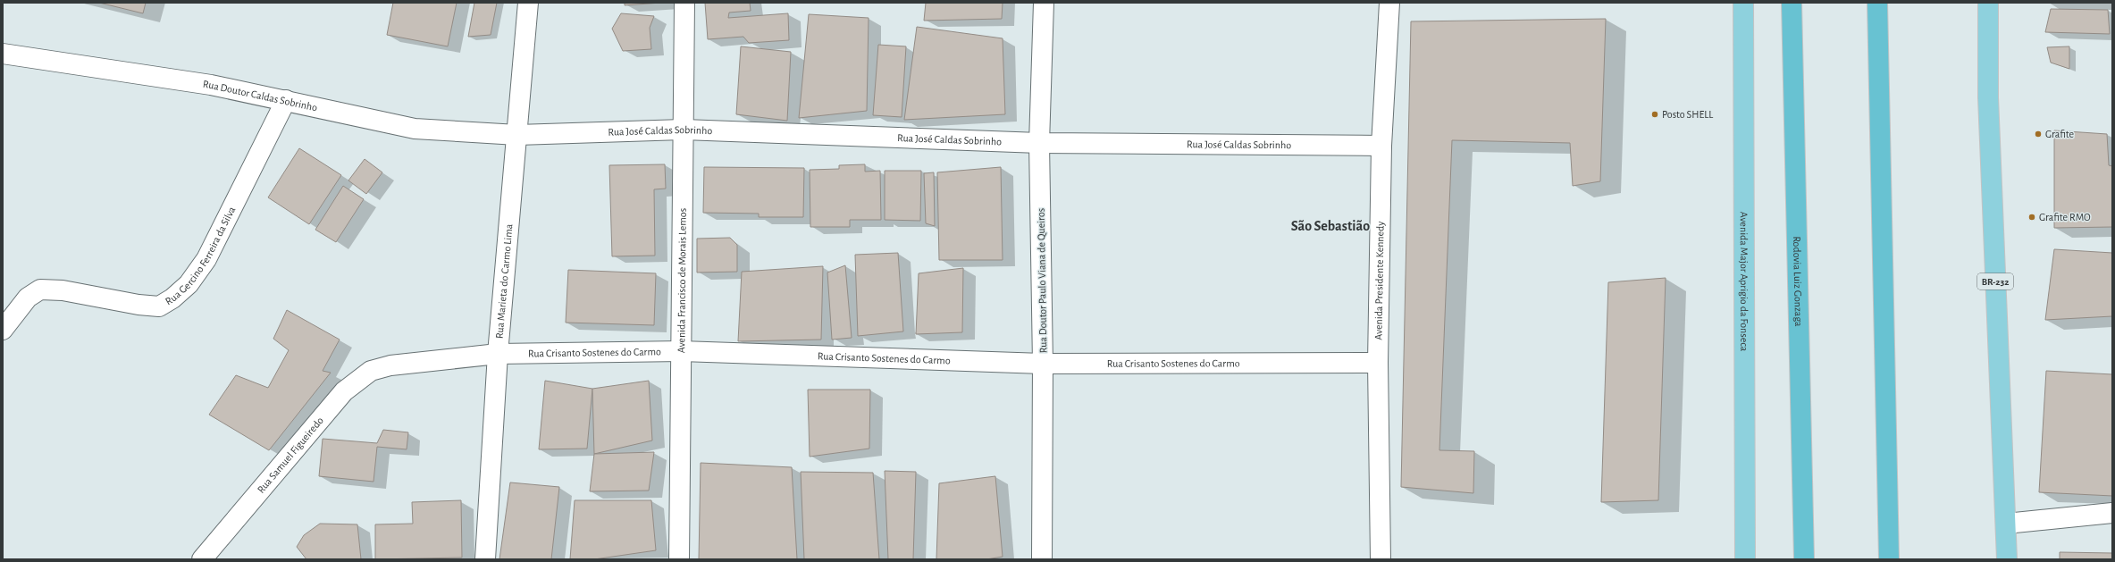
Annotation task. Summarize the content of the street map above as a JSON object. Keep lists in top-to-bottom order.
{
  "streets": {
    "highway": ["Rodovia Luiz Gonzaga"],
    "main road": ["Avenida Major Aprigio da Fonseca", "BR-232"],
    "street": [
      "Rua Doutor Caldas Sobrinho",
      "Rua José Caldas Sobrinho",
      "Rua Gercino Ferreira da Silva",
      "Rua Marieta do Carmo Lima",
      "Avenida Francisco de Morais Lemos",
      "Rua Doutor Paulo Viana de Queiros",
      "Avenida Presidente Kennedy",
      "Rua Crisanto Sostenes do Carmo",
      "Rua Samuel Figueiredo"
    ]
  },
  "crossings": [
    ["Rua Doutor Caldas Sobrinho", "Rua José Caldas Sobrinho"],
    ["Rua Doutor Caldas Sobrinho", "Rua Gercino Ferreira da Silva"],
    ["Rua Doutor Caldas Sobrinho", "Rua Marieta do Carmo Lima"],
    ["Rua José Caldas Sobrinho", "Rua Marieta do Carmo Lima"],
    ["Rua José Caldas Sobrinho", "Avenida Francisco de Morais Lemos"],
    ["Rua José Caldas Sobrinho", "Rua Doutor Paulo Viana de Queiros"],
    ["Rua José Caldas Sobrinho", "Avenida Presidente Kennedy"],
    ["Rua Marieta do Carmo Lima", "Rua Crisanto Sostenes do Carmo"],
    ["Avenida Francisco de Morais Lemos", "Rua Crisanto Sostenes do Carmo"],
    ["Rua Doutor Paulo Viana de Queiros", "Rua Crisanto Sostenes do Carmo"],
    ["Avenida Presidente Kennedy", "Rua Crisanto Sostenes do Carmo"],
    ["Rua Crisanto Sostenes do Carmo", "Rua Samuel Figueiredo"]
  ],
  "districts": ["São Sebastião"],
  "places": ["Posto SHELL", "Grafite", "Grafite RMO"]
}
